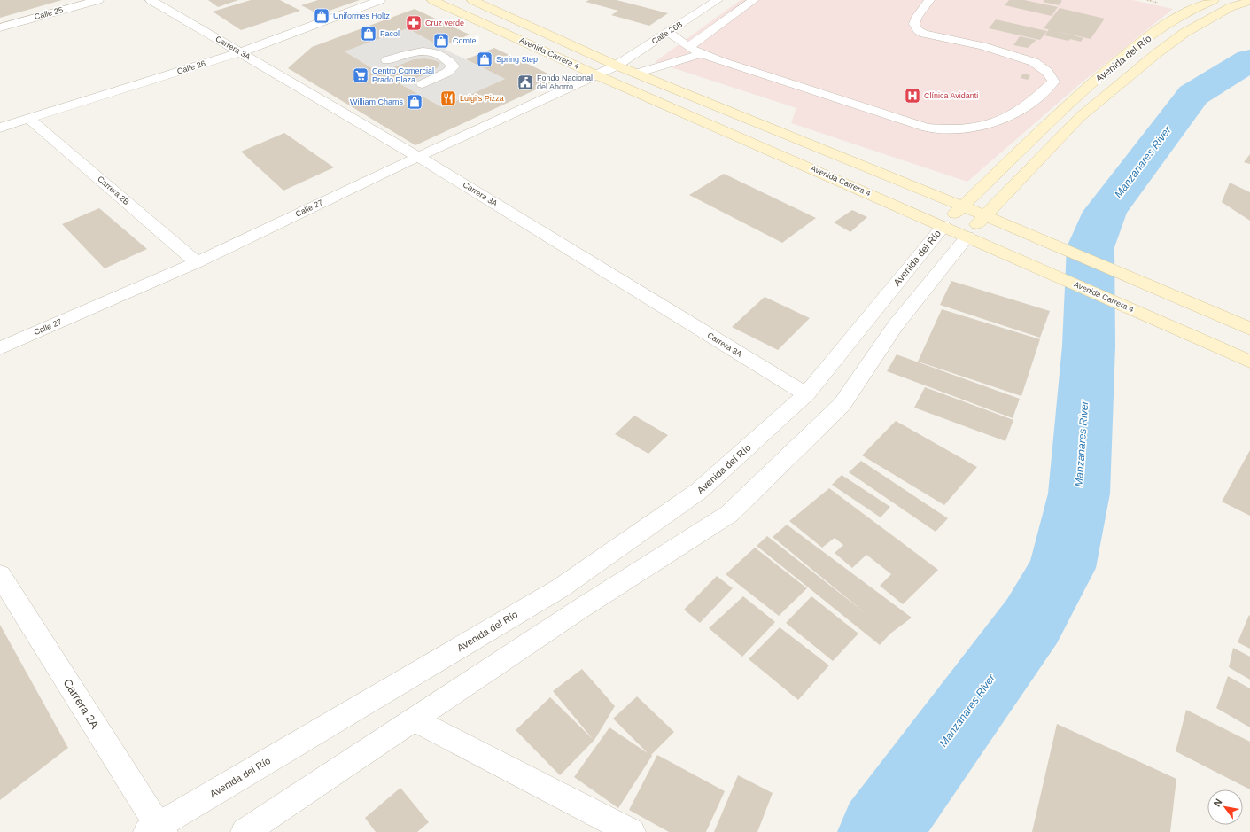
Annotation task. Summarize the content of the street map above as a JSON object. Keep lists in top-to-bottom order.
{
  "streets": {
    "main road": ["Avenida Carrera 4", "Avenida del Río"],
    "street": [
      "Calle 25",
      "Calle 26B",
      "Carrera 3A",
      "Calle 26",
      "Carrera 2B",
      "Calle 27",
      "Carrera 2A"
    ]
  },
  "crossings": [
    ["Calle 26B", "Avenida Carrera 4"],
    ["Calle 26B", "Calle 27"],
    ["Carrera 3A", "Avenida del Río"],
    ["Carrera 3A", "Calle 26"],
    ["Carrera 3A", "Calle 27"],
    ["Avenida Carrera 4", "Avenida del Río"],
    ["Avenida Carrera 4", "Calle 27"],
    ["Avenida del Río", "Carrera 2A"],
    ["Calle 26", "Carrera 2B"],
    ["Carrera 2B", "Calle 27"]
  ],
  "water": ["Manzanares River"],
  "places": {
    "shop": [
      "Uniformes Holtz",
      "Facol",
      "Comtel",
      "Spring Step",
      "William Chams"
    ],
    "pharmacy": ["Cruz verde"],
    "supermarket": ["Centro Comercial Prado Plaza"],
    "public building": ["Fondo Nacional del Ahorro"],
    "hospital": ["Clínica Avidanti"],
    "restaurant": ["Luigi's Pizza"]
  },
  "north": "top left"
}
